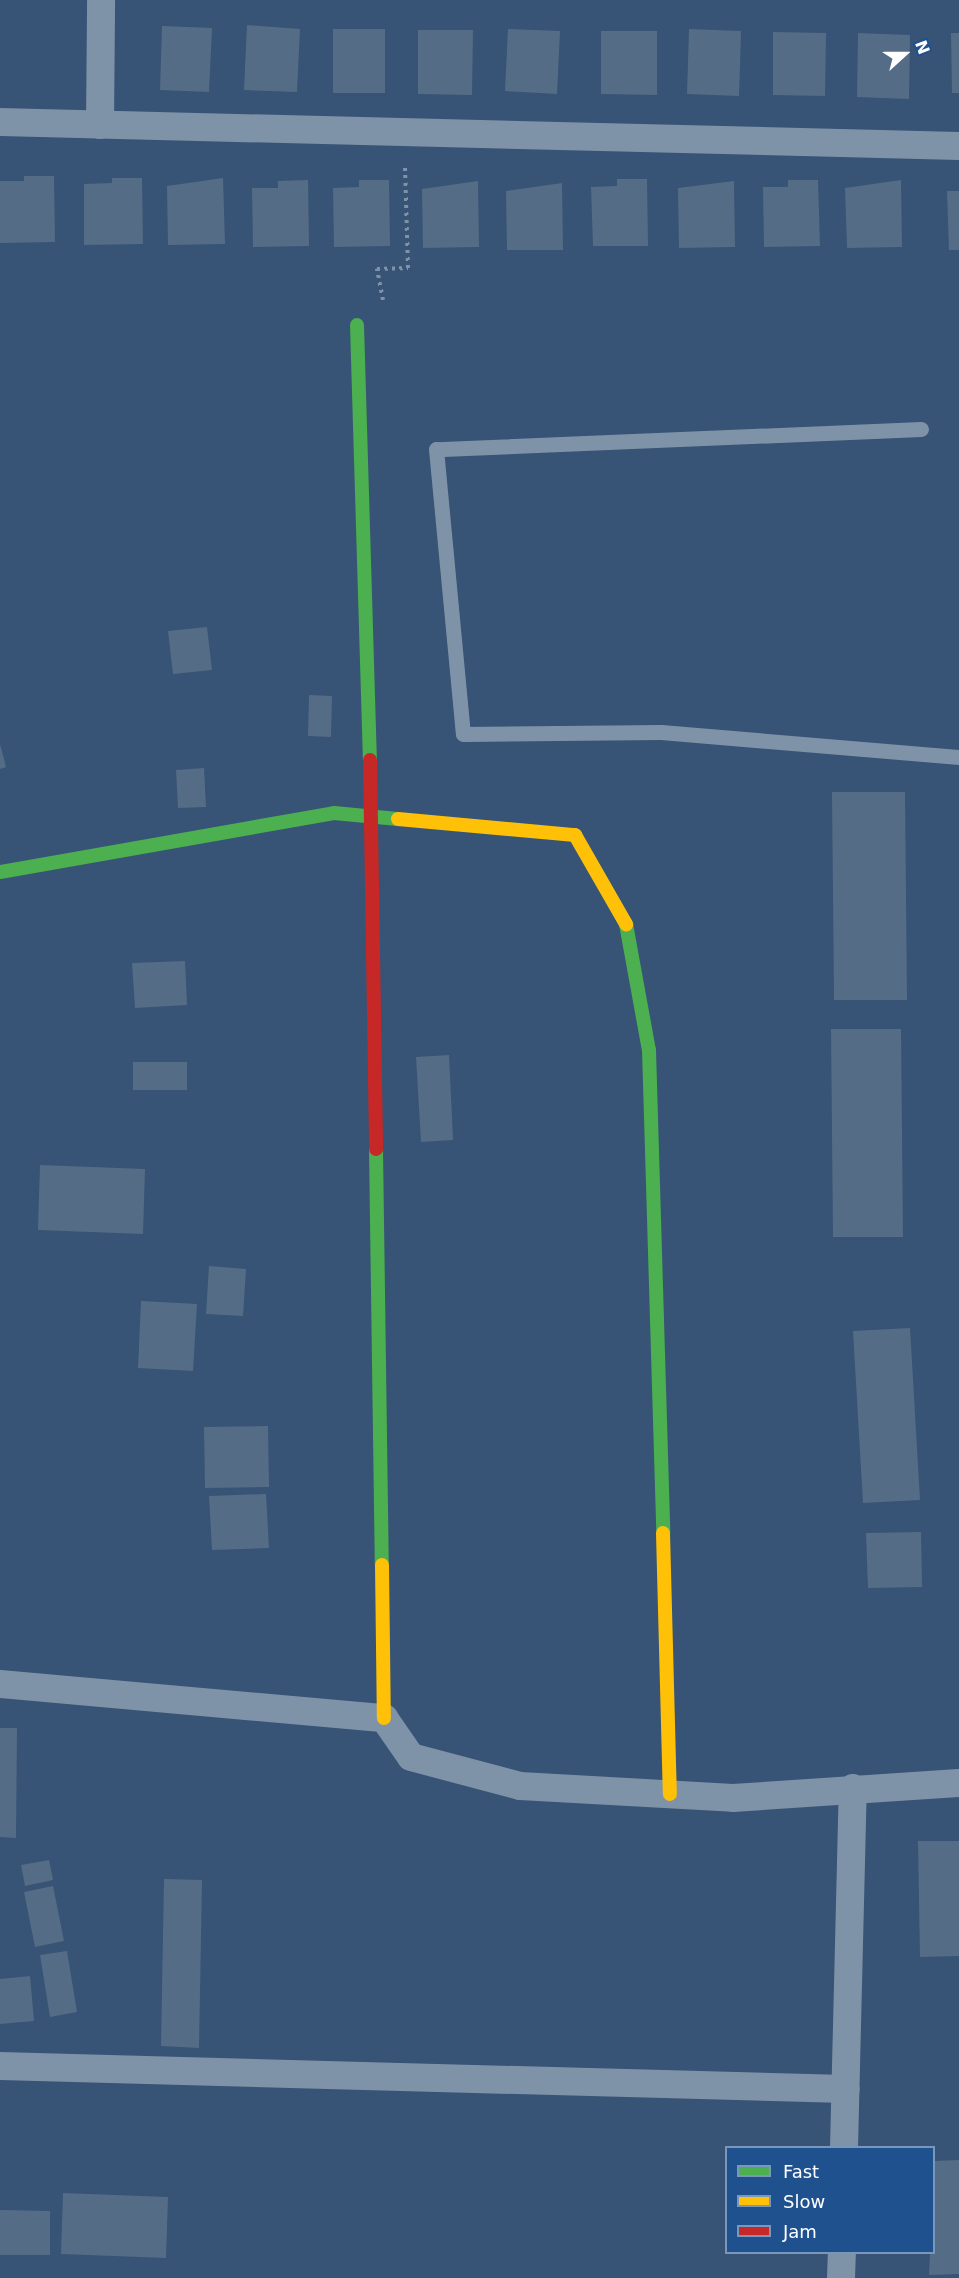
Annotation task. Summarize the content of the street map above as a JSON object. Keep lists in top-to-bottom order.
{
  "legend": ["Fast", "Slow", "Jam"],
  "north": "right"
}
